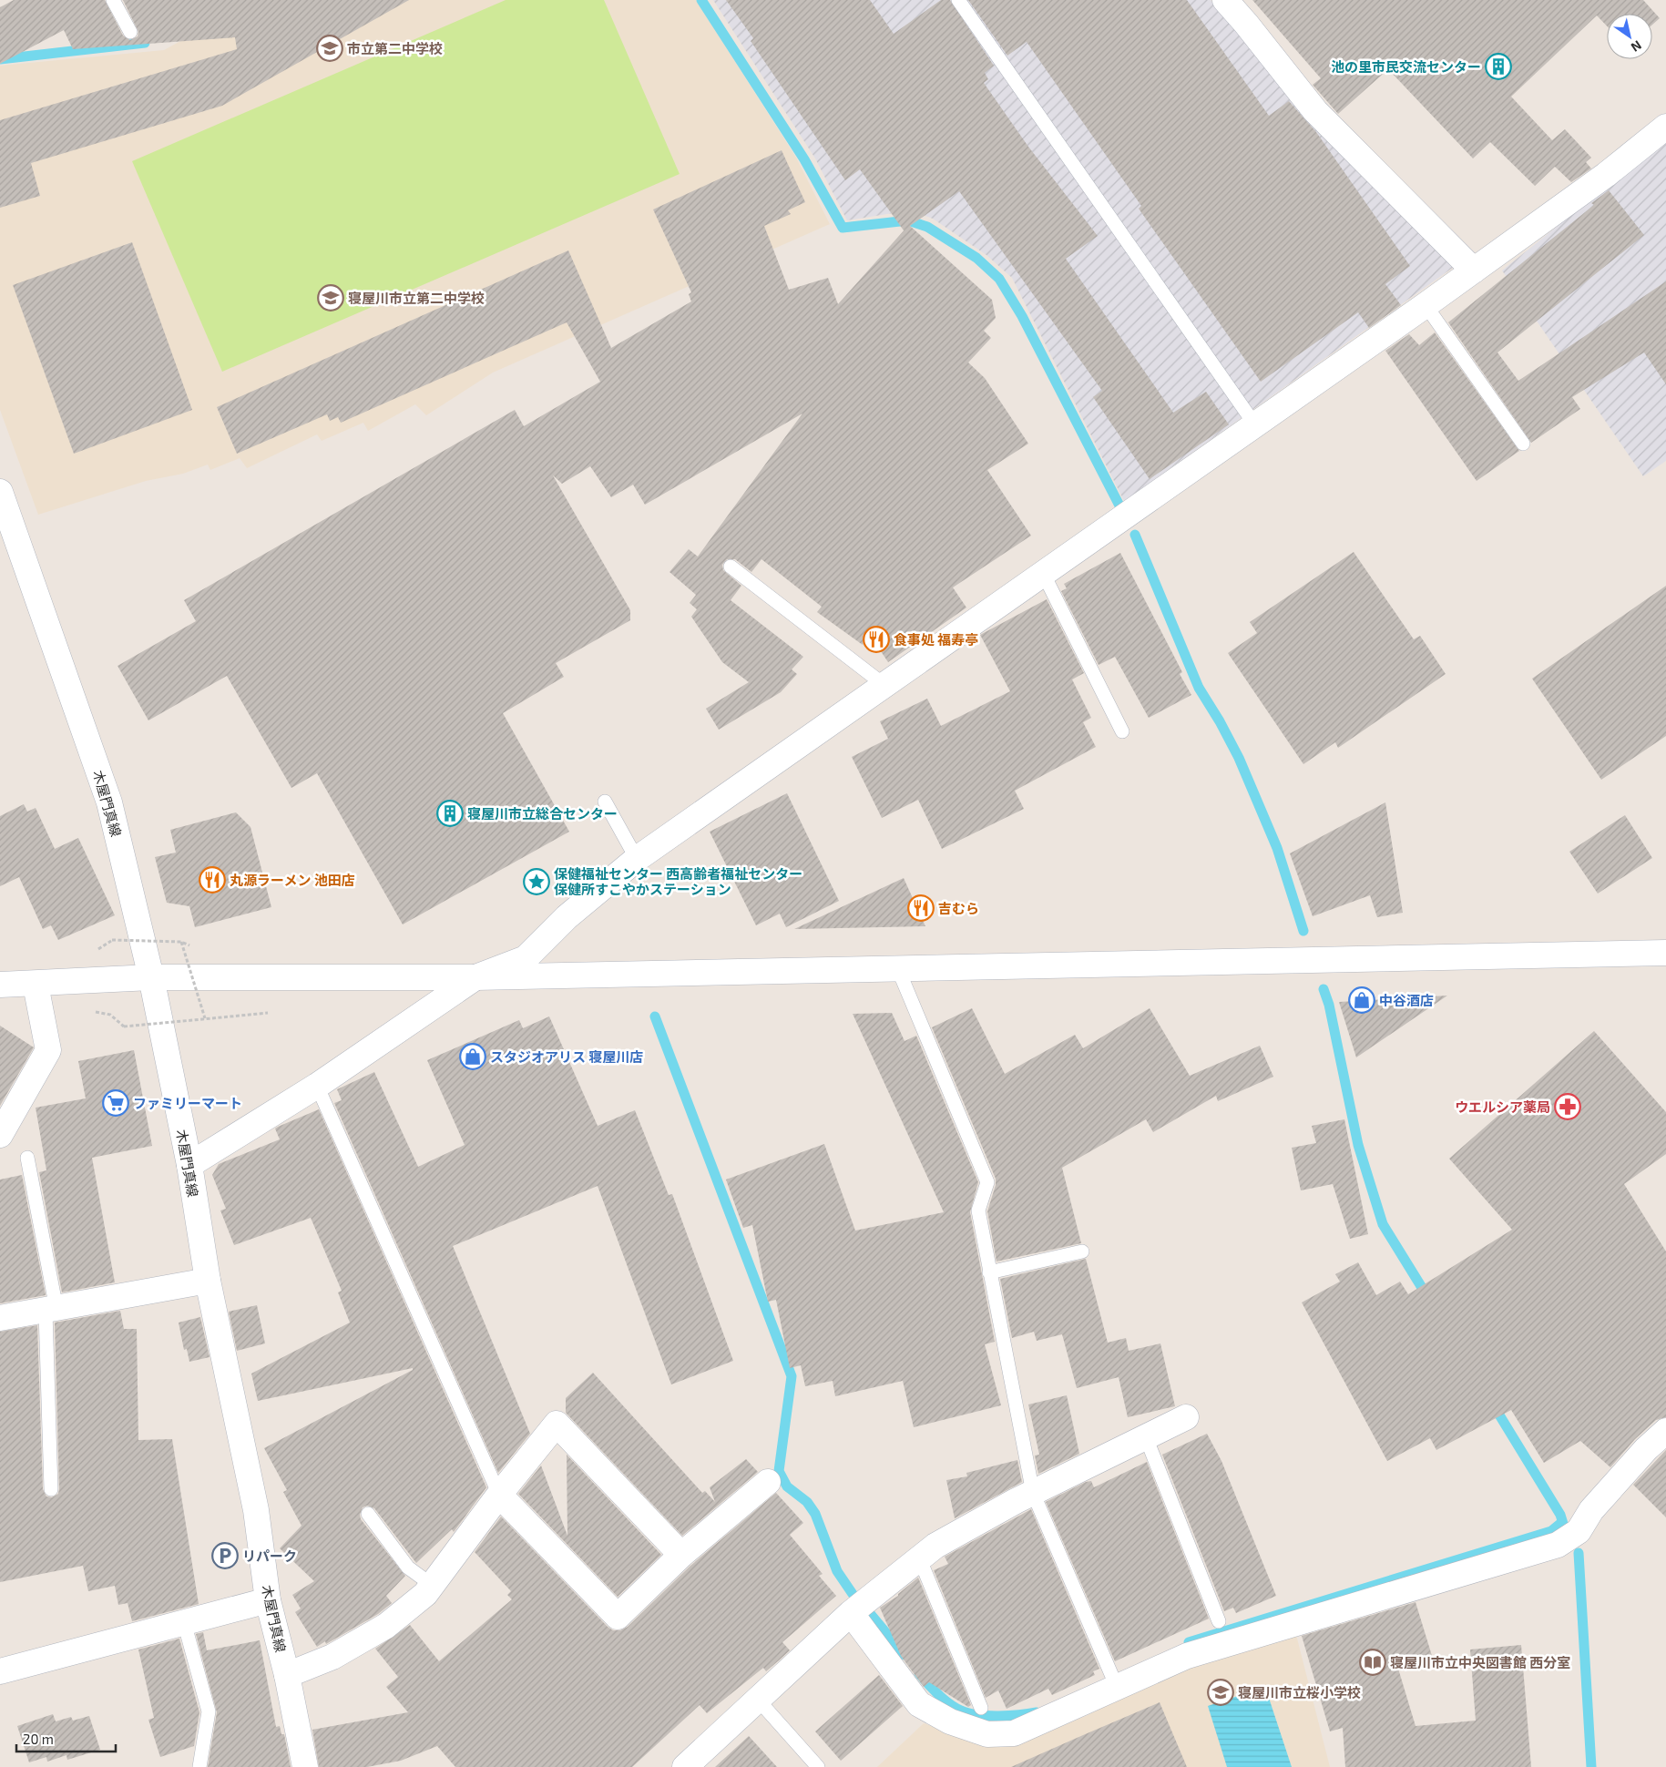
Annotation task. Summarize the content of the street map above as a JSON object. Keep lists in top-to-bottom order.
{
  "streets": {
    "street": ["木屋門真線"]
  },
  "places": {
    "school or university": ["市立第二中学校", "寝屋川市立第二中学校", "寝屋川市立桜小学校"],
    "building": ["池の里市民交流センター", "寝屋川市立総合センター"],
    "restaurant": ["食事処 福寿亭", "丸源ラーメン 池田店", "吉むら"],
    "place": ["保健福祉センター 西高齢者福祉センター 保健所すこやかステーション"],
    "shop": ["中谷酒店", "スタジオアリス 寝屋川店"],
    "supermarket": ["ファミリーマート"],
    "pharmacy": ["ウエルシア薬局"],
    "parking": ["リパーク"],
    "library": ["寝屋川市立中央図書館 西分室"]
  },
  "scale_bar": "20 m",
  "north": "bottom right"
}
